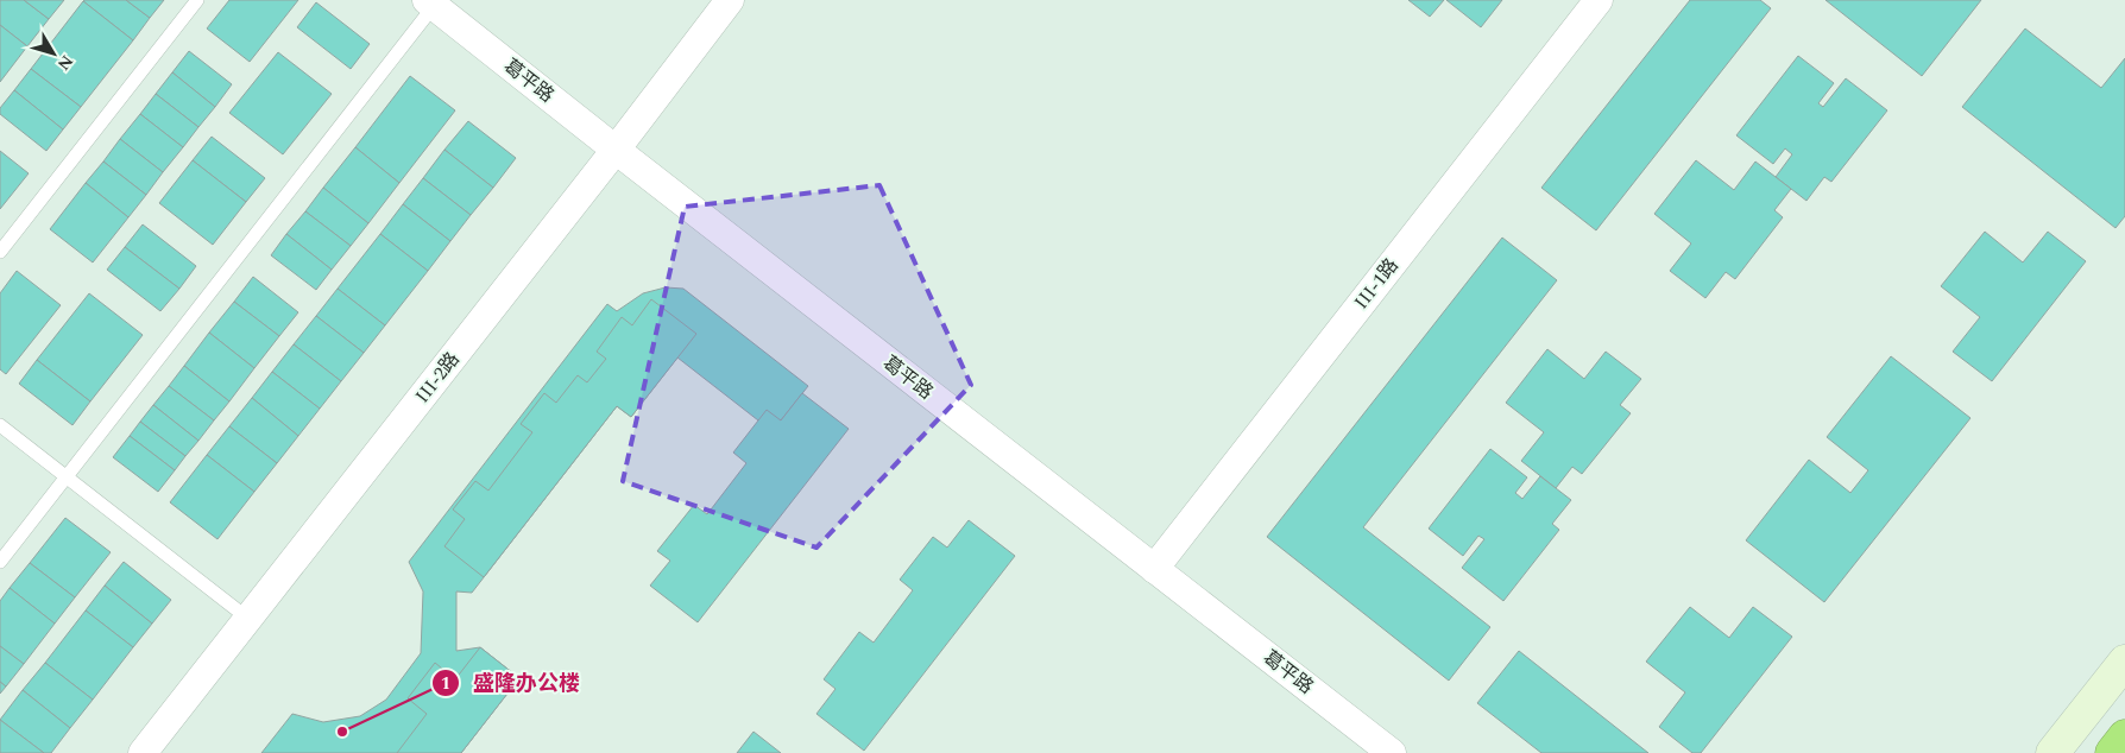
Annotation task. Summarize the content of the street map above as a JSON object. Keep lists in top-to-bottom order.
{
  "streets": {
    "street": ["葛平路", "III-1路", "III-2路"]
  },
  "crossings": [
    ["葛平路", "III-1路"],
    ["葛平路", "III-2路"]
  ],
  "places": ["盛隆办公楼"],
  "north": "bottom right"
}
